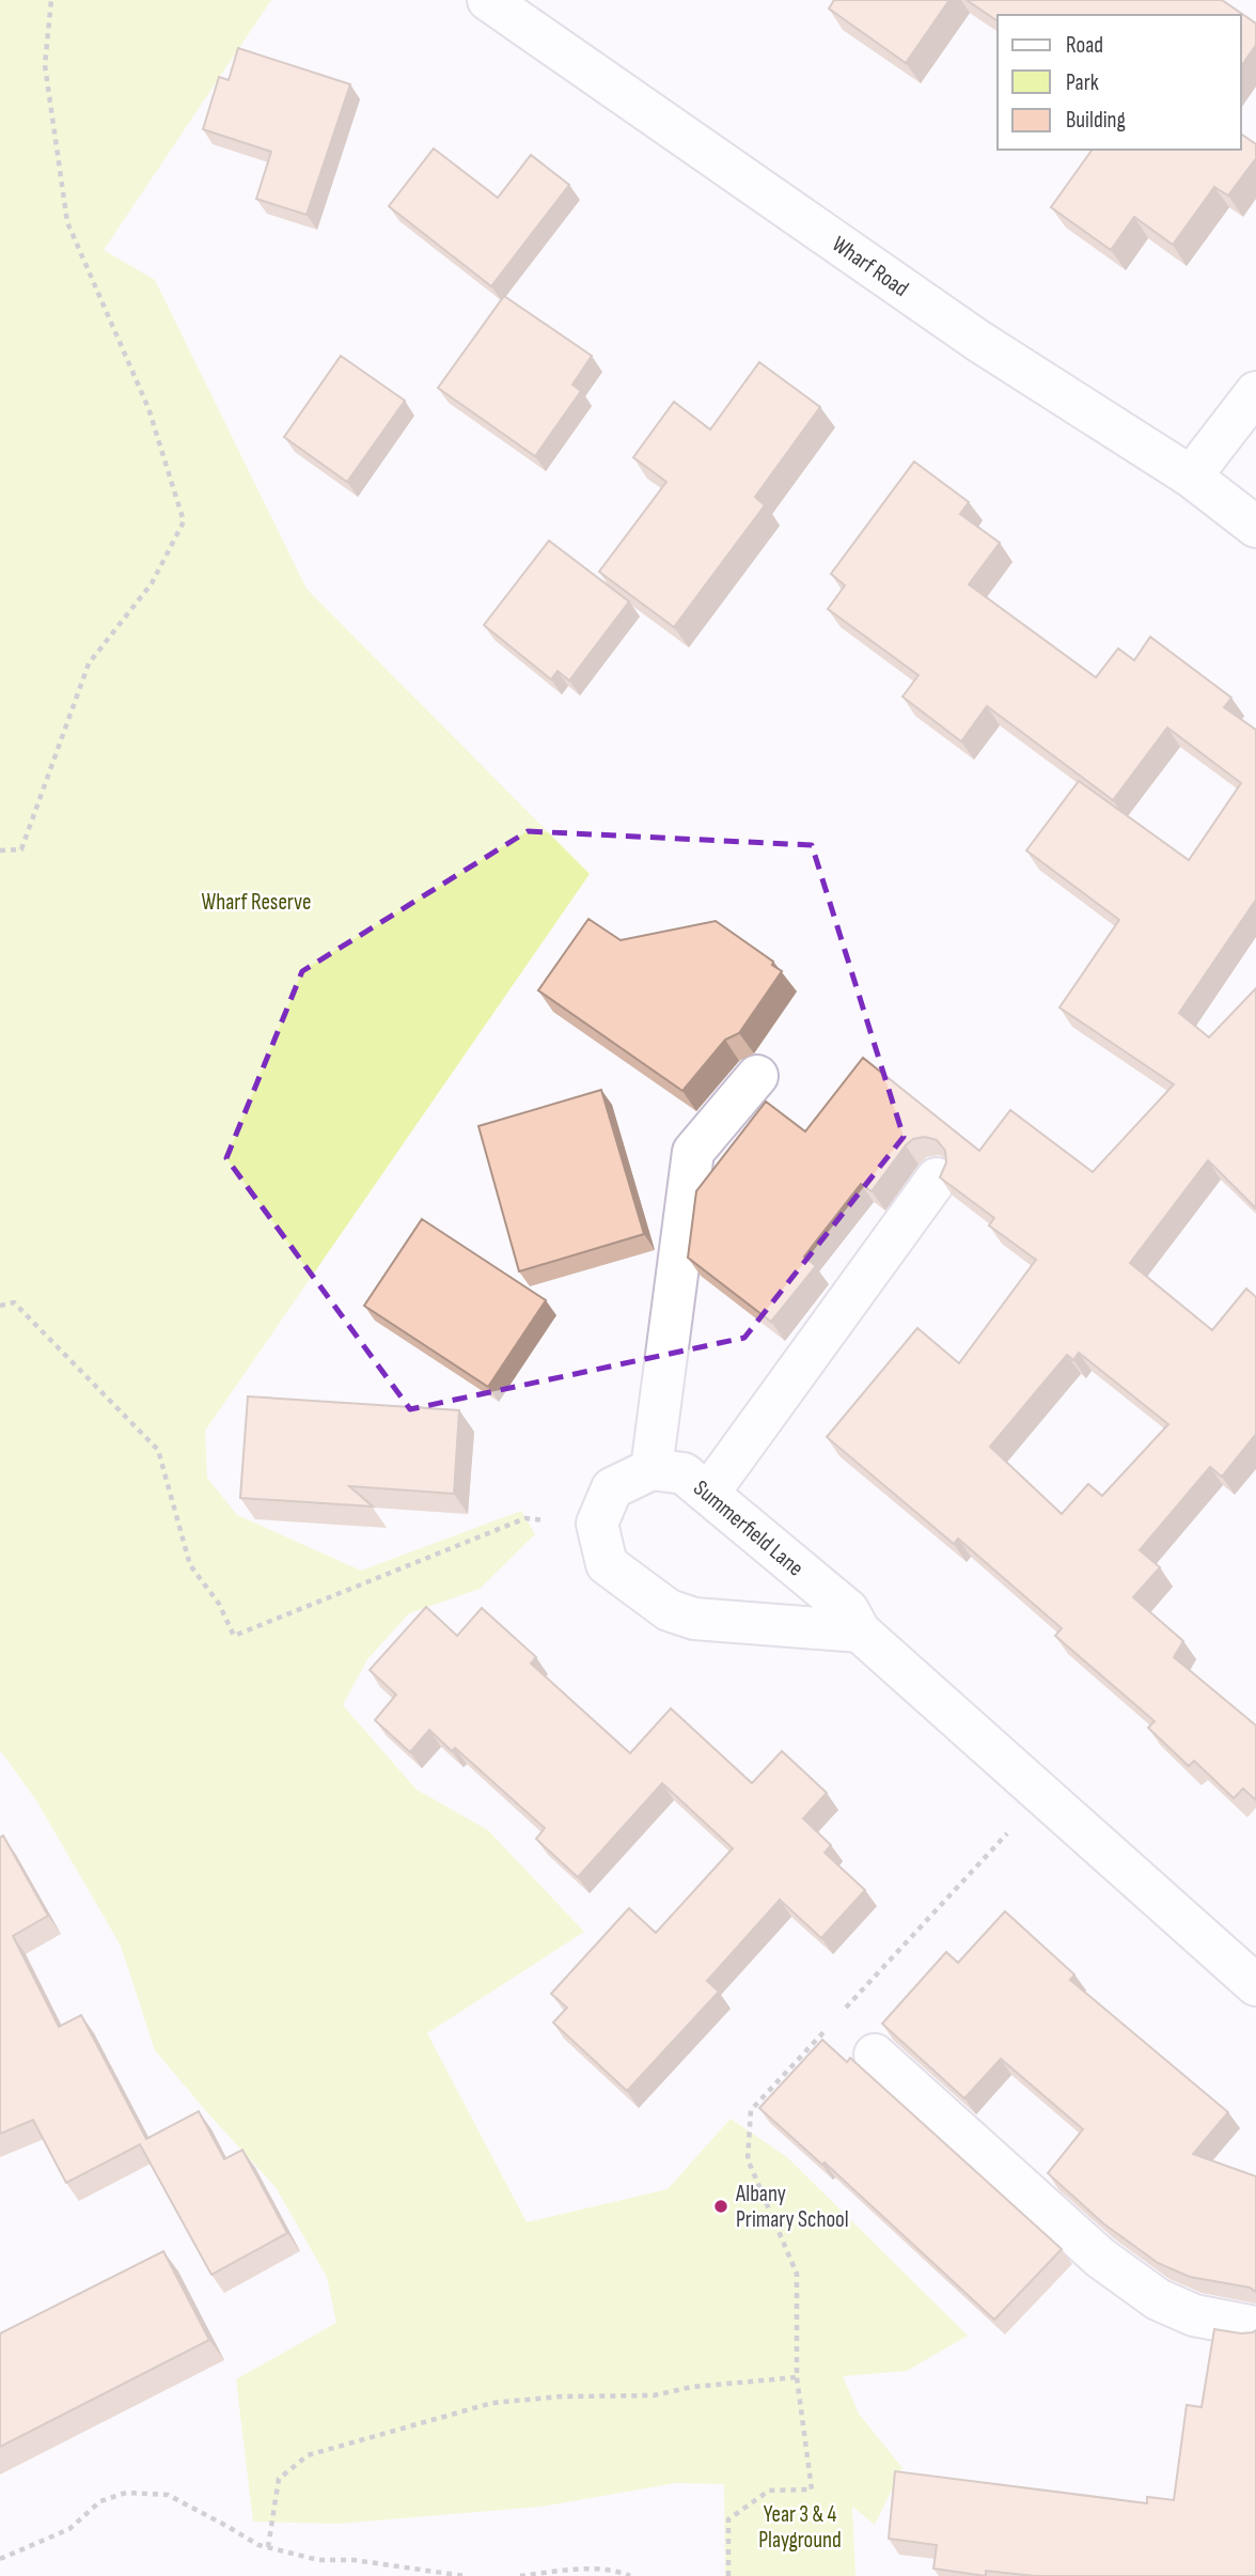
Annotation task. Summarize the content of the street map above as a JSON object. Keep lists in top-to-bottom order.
{
  "streets": {
    "street": ["Wharf Road", "Summerfield Lane"]
  },
  "parks": ["Wharf Reserve", "Year 3 & 4 Playground"],
  "places": ["Albany Primary School"],
  "legend": ["Road", "Park", "Building"]
}
